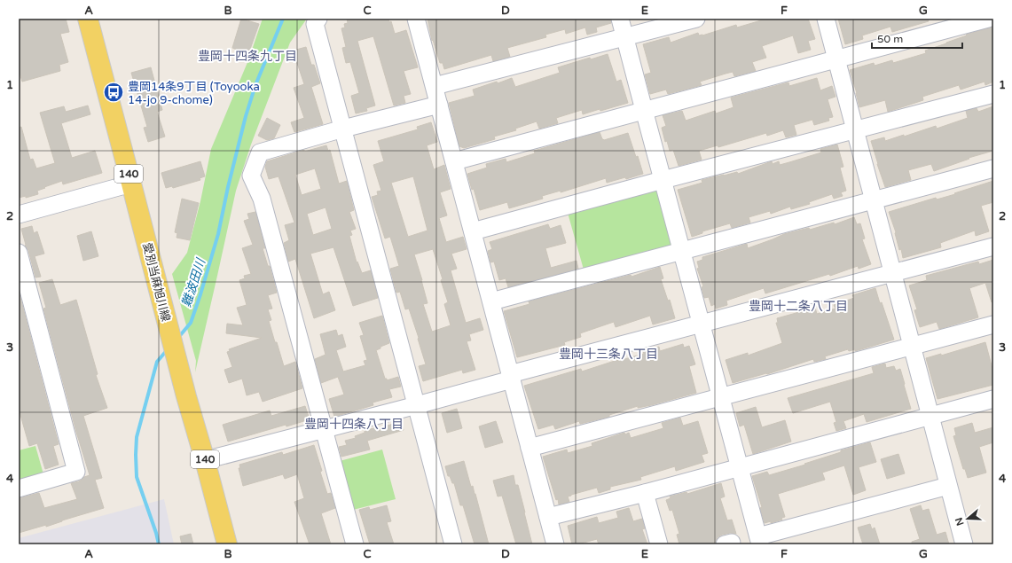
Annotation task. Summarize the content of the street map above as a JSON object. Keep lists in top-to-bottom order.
{
  "streets": {
    "main road": ["140", "愛別当麻旭川線"]
  },
  "districts": [
    "豊岡十四条九丁目",
    "豊岡十二条八丁目",
    "豊岡十三条八丁目",
    "豊岡十四条八丁目"
  ],
  "water": ["難波田川"],
  "places": {
    "bus stop": ["豊岡14条9丁目 (Toyooka 14-jo 9-chome)"]
  },
  "scale_bar": "50 m",
  "north": "left",
  "grid": {
    "columns": [
      "A",
      "B",
      "C",
      "D",
      "E",
      "F",
      "G"
    ],
    "rows": [
      "1",
      "2",
      "3",
      "4"
    ]
  }
}
